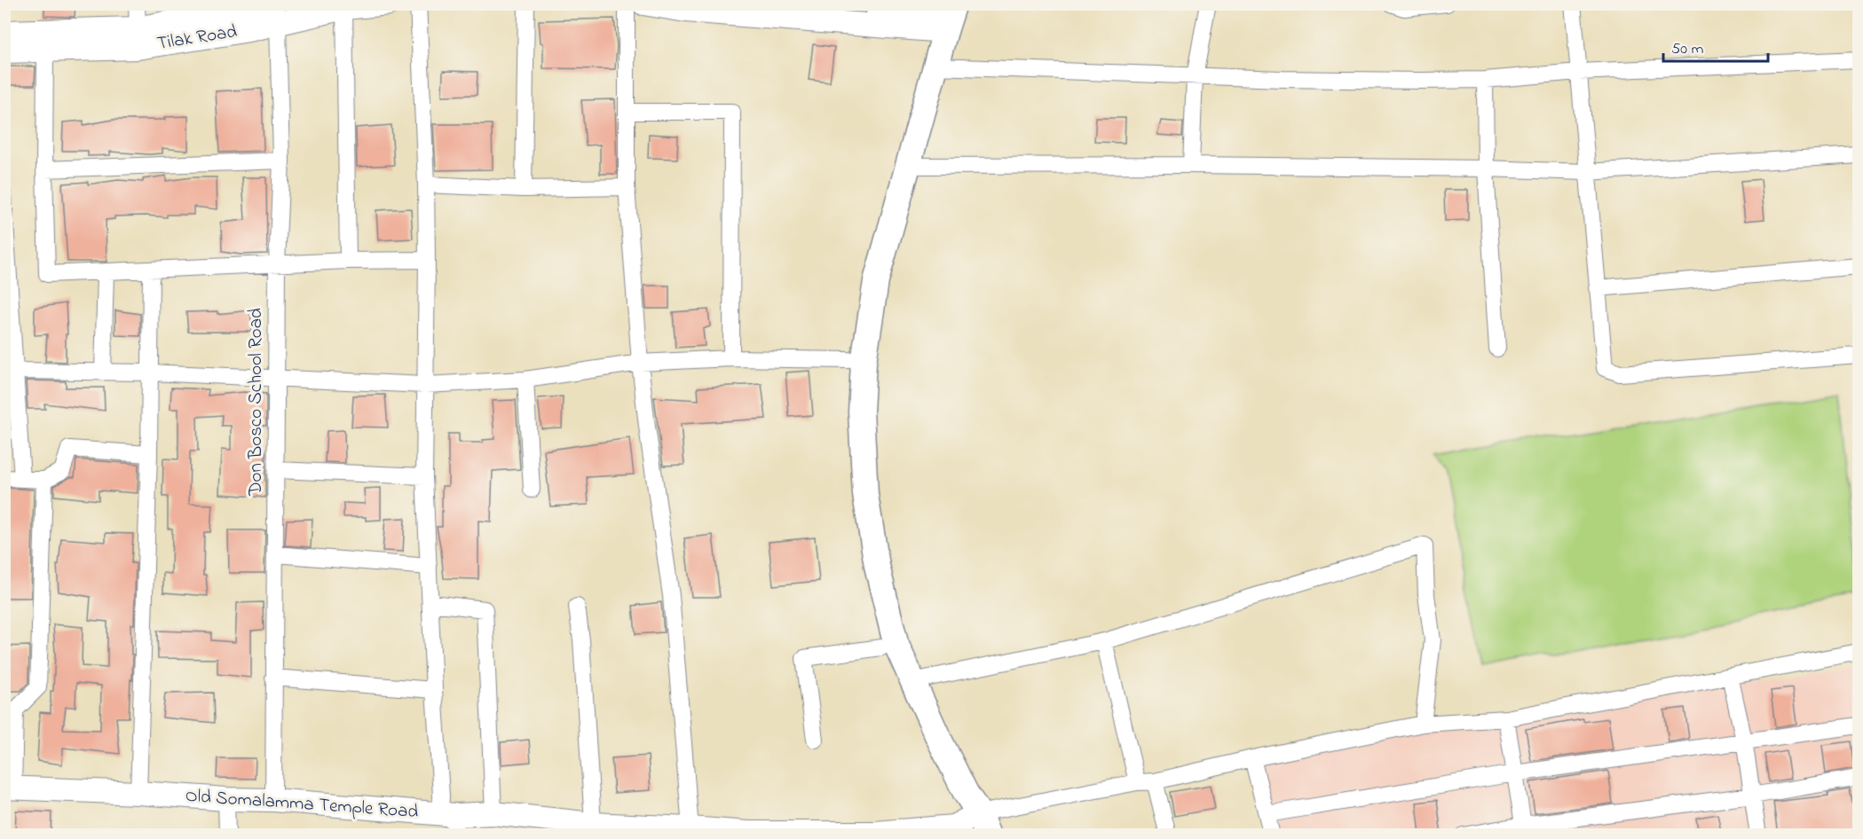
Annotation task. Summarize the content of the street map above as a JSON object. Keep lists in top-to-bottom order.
{
  "streets": {
    "street": ["Tilak Road", "Don Bosco School Road", "Old Somalamma Temple Road"]
  },
  "crossings": [
    ["Tilak Road", "Don Bosco School Road"],
    ["Don Bosco School Road", "Old Somalamma Temple Road"]
  ],
  "scale_bar": "50 m"
}
